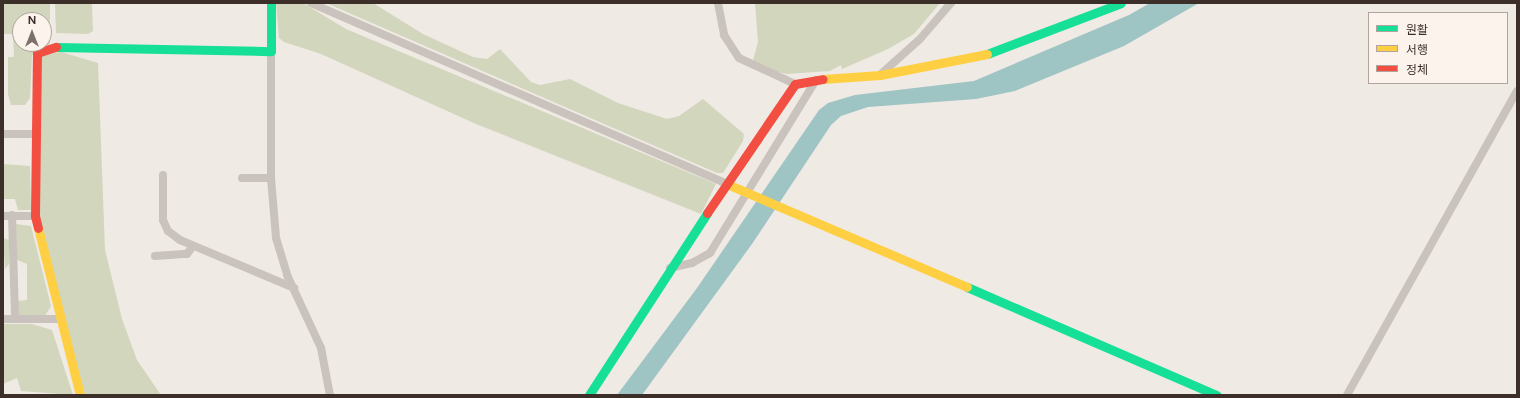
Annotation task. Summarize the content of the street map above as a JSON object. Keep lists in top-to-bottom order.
{
  "legend": ["원활", "서행", "정체"],
  "north": "top"
}
